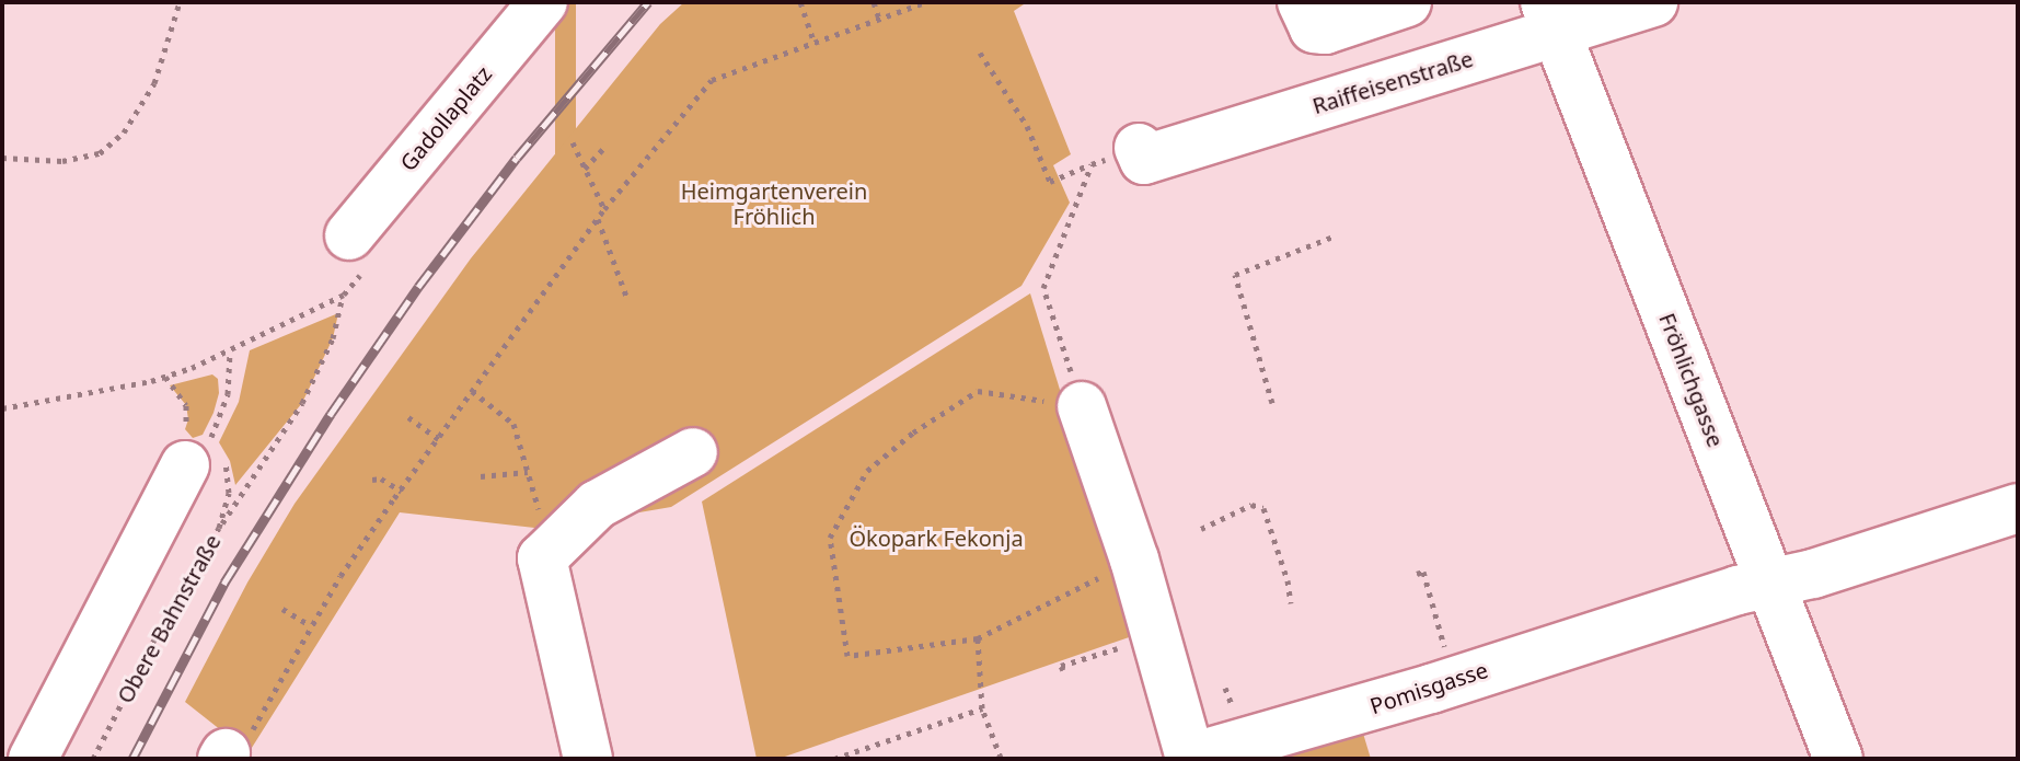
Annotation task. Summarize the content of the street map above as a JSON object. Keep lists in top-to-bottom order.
{
  "streets": {
    "street": [
      "Raiffeisenstraße",
      "Gadollaplatz",
      "Fröhlichgasse",
      "Pomisgasse"
    ],
    "path": ["Obere Bahnstraße"]
  },
  "crossings": [
    ["Raiffeisenstraße", "Fröhlichgasse"],
    ["Fröhlichgasse", "Pomisgasse"]
  ],
  "parks": ["Heimgartenverein Fröhlich", "Ökopark Fekonja"]
}
